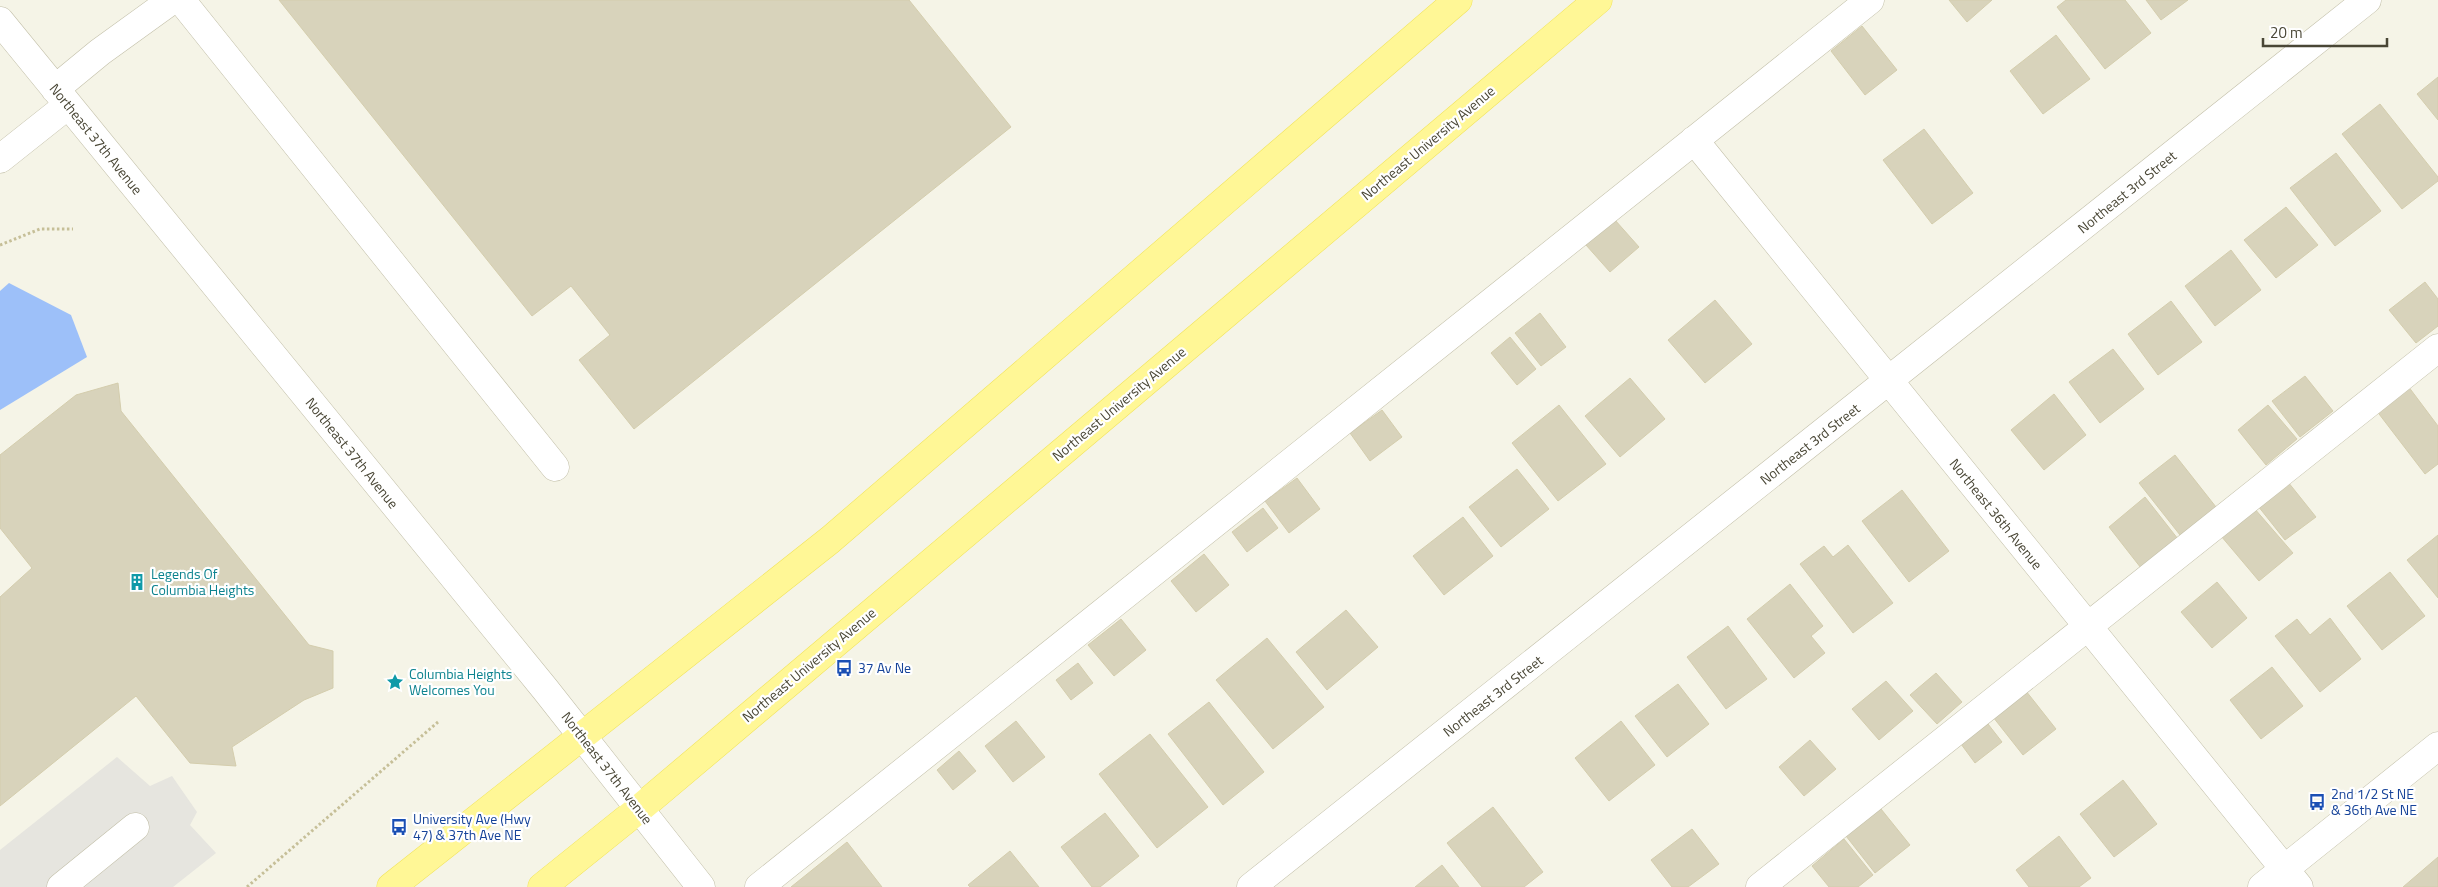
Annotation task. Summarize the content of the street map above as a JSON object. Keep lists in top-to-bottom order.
{
  "streets": {
    "main road": ["Northeast University Avenue"],
    "street": ["Northeast 37th Avenue", "Northeast 3rd Street", "Northeast 36th Avenue"]
  },
  "crossings": [
    ["Northeast 37th Avenue", "Northeast University Avenue"],
    ["Northeast 3rd Street", "Northeast 36th Avenue"]
  ],
  "places": {
    "building": ["Legends Of Columbia Heights"],
    "bus stop": ["37 Av Ne", "2nd 1/2 St NE & 36th Ave NE", "University Ave (Hwy 47) & 37th Ave NE"],
    "place": ["Columbia Heights Welcomes You"]
  },
  "scale_bar": "20 m"
}
